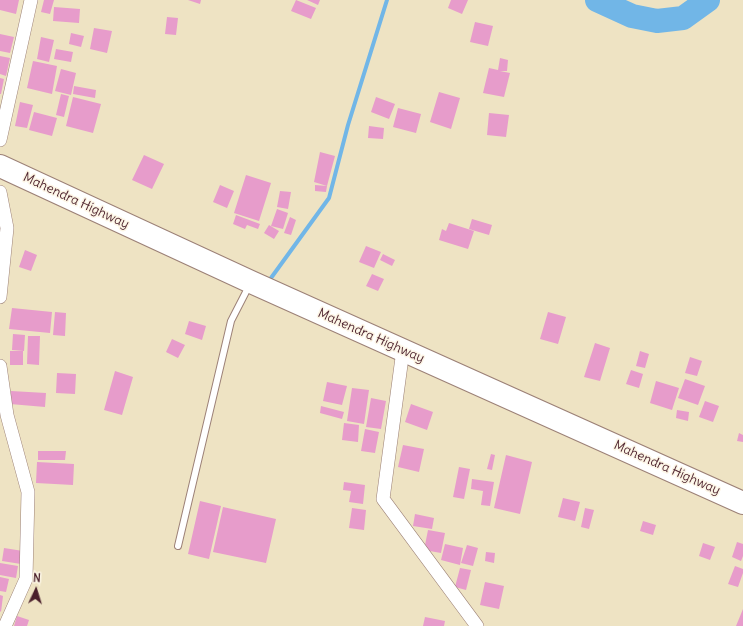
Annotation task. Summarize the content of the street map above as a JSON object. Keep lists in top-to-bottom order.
{
  "streets": {
    "highway": ["Mahendra Highway"]
  },
  "north": "top"
}
